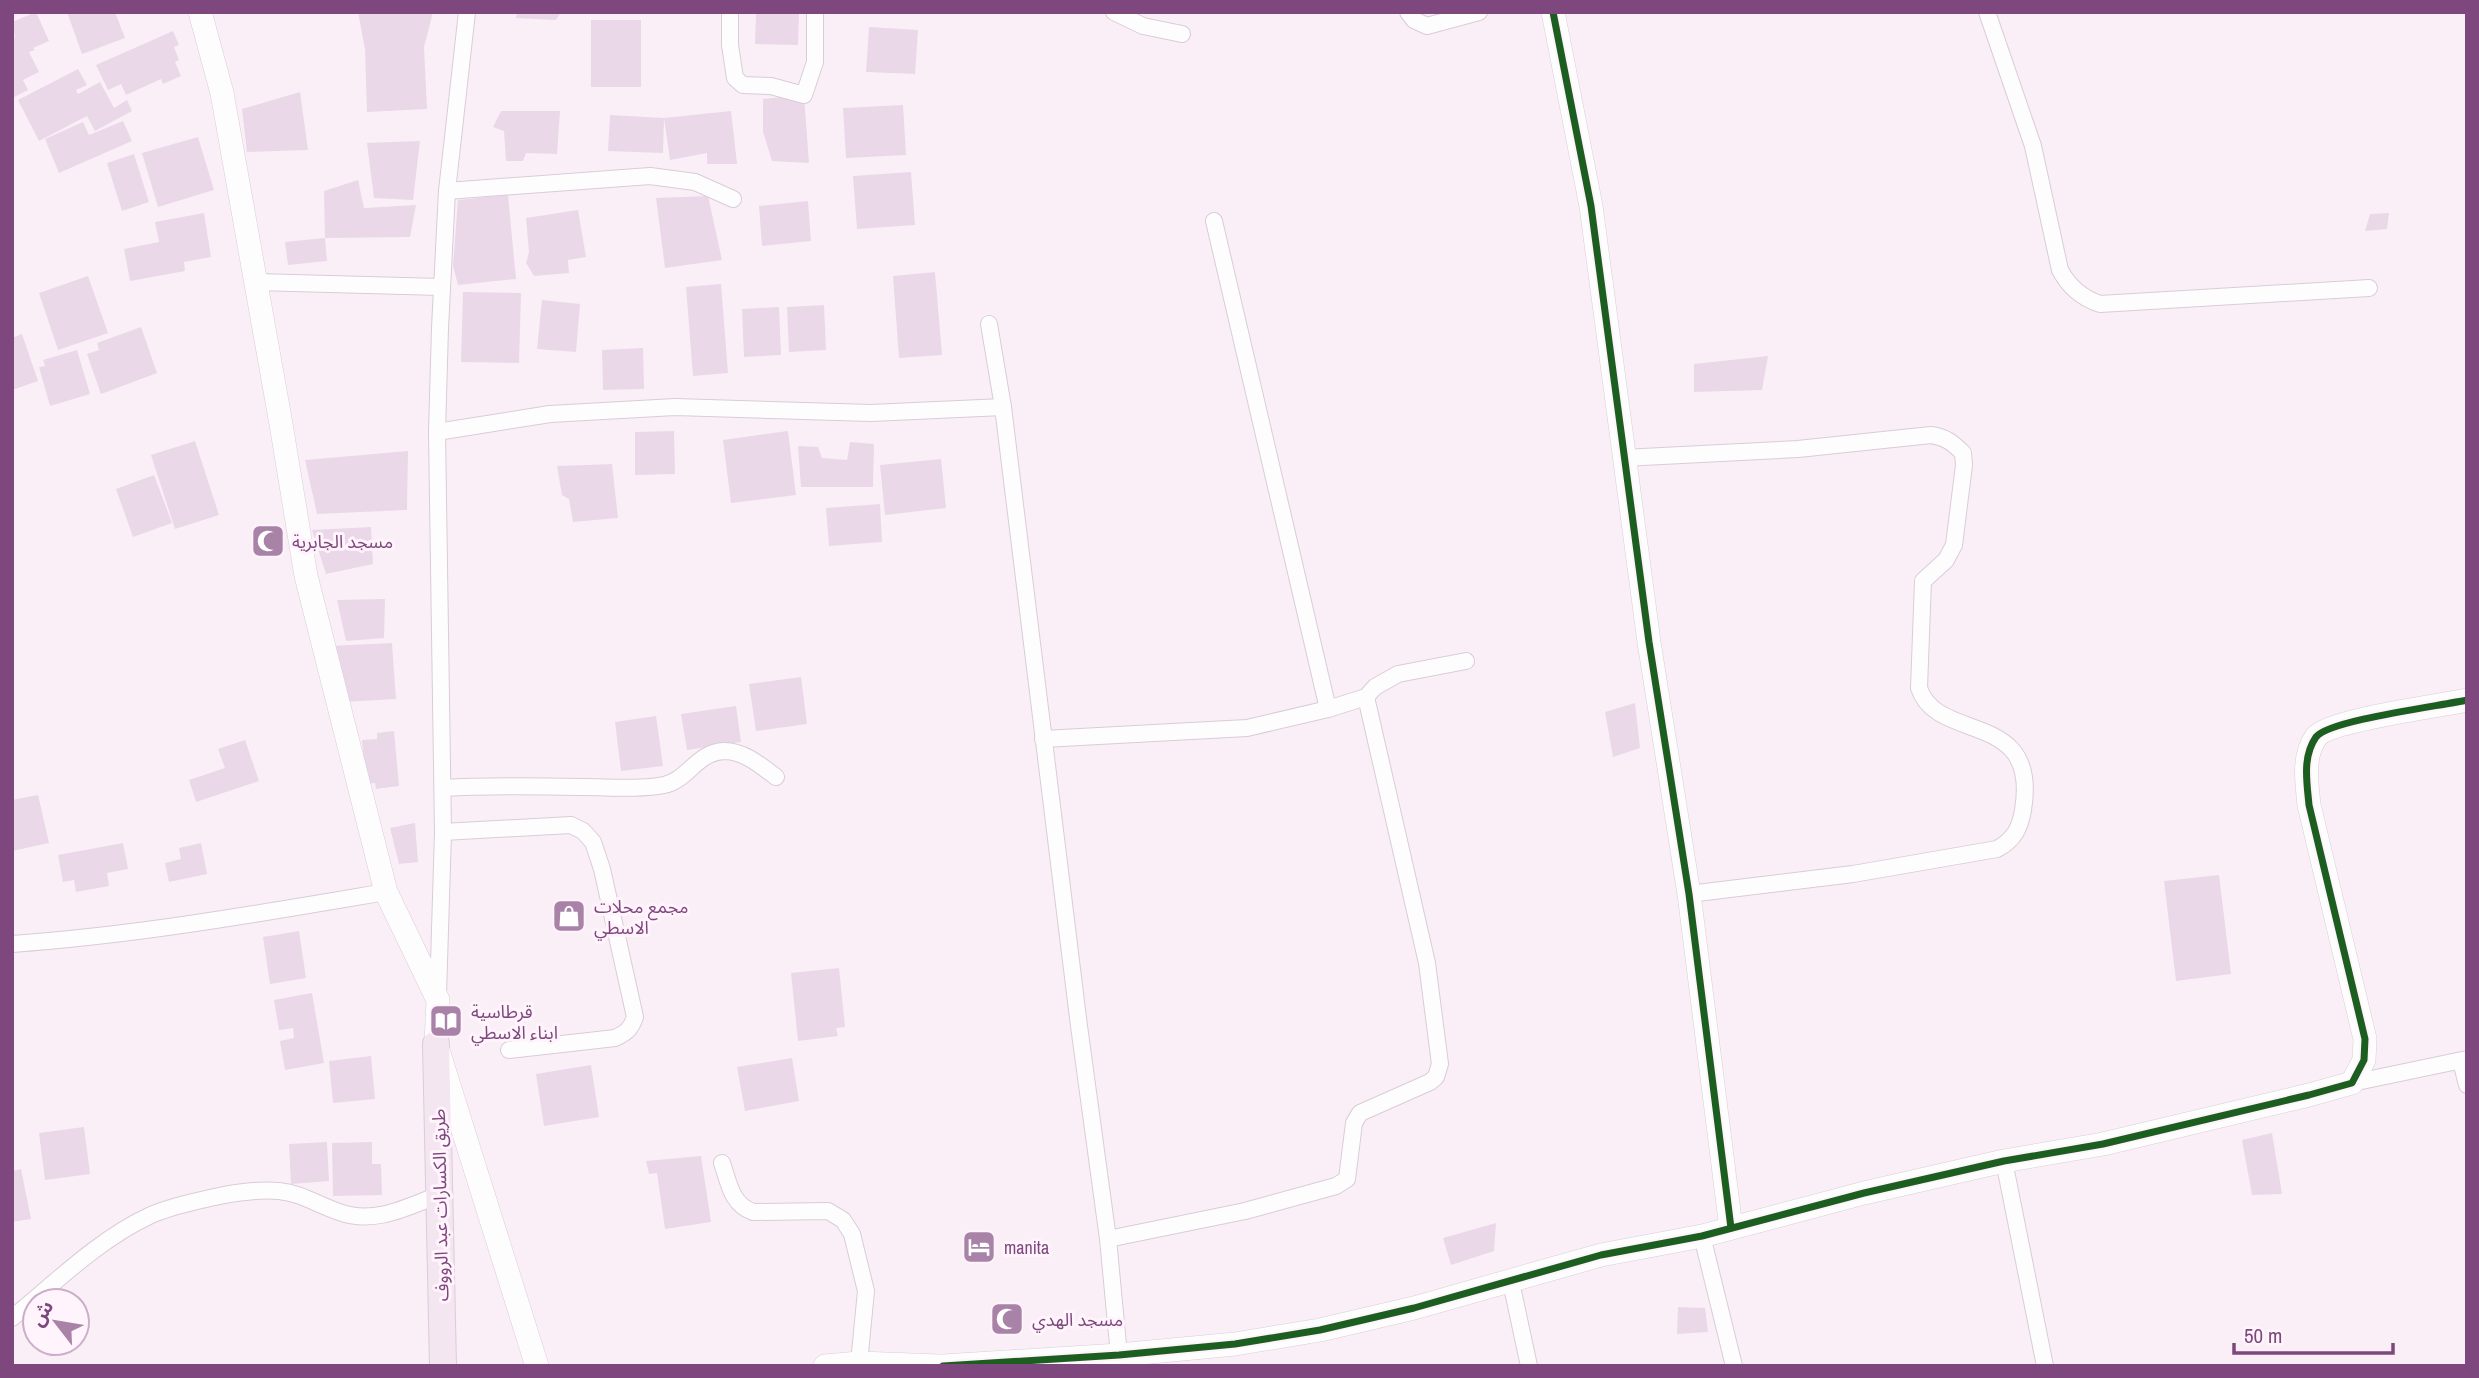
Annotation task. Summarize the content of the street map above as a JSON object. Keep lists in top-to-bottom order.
{
  "streets": {
    "main road": ["طريق الكسارات عبد الرووف"]
  },
  "places": {
    "mosque": ["مسجد الجابرية", "مسجد الهدي"],
    "shop": ["مجمع محلات الاسطي"],
    "library": ["قرطاسية ابناء الاسطي"],
    "hotel": ["manita"]
  },
  "scale_bar": "50 m",
  "north": "top left"
}
